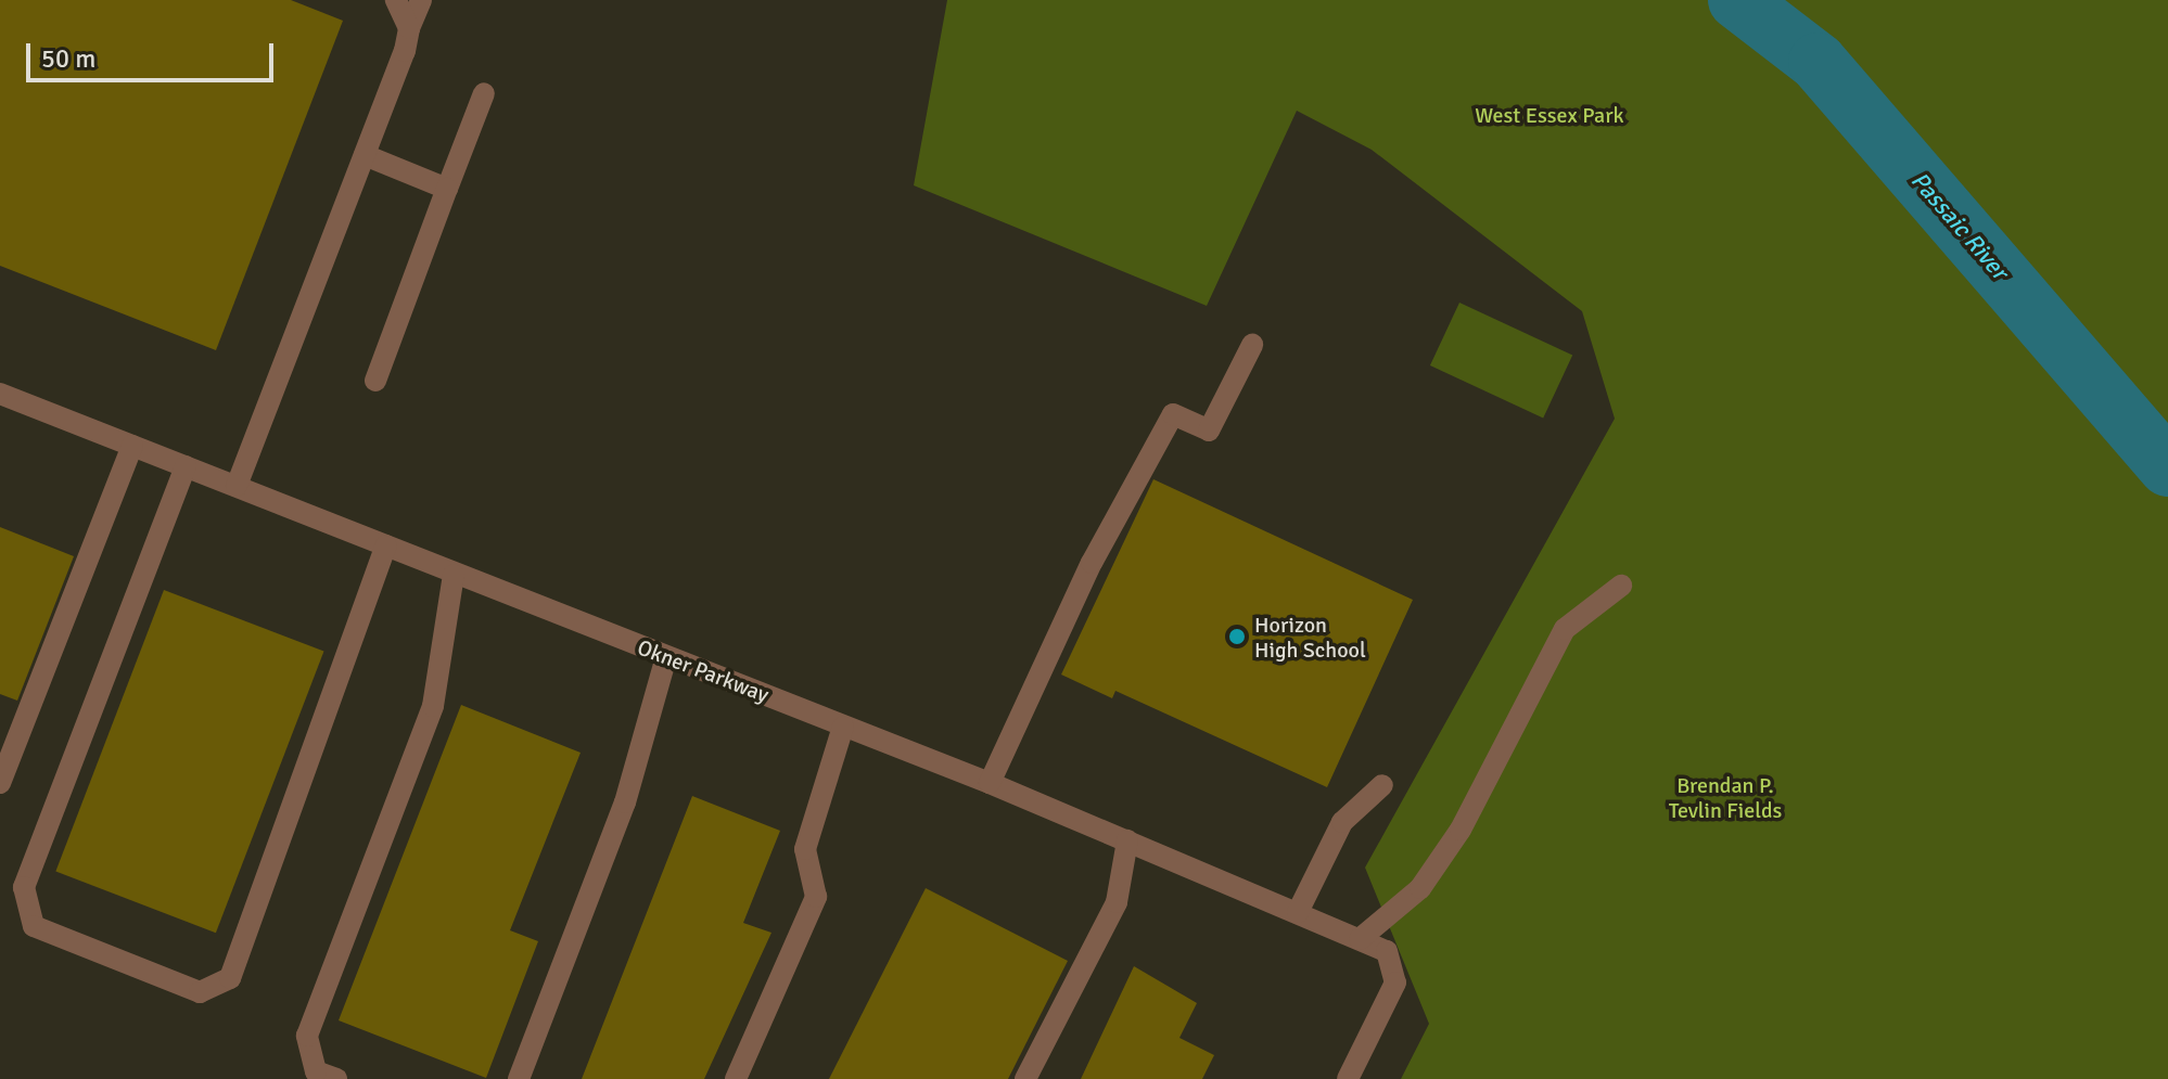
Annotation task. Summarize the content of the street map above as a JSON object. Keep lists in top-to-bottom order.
{
  "streets": {
    "street": ["Okner Parkway"]
  },
  "water": ["Passaic River"],
  "parks": ["West Essex Park", "Brendan P. Tevlin Fields"],
  "places": ["Horizon High School"],
  "scale_bar": "50 m"
}
